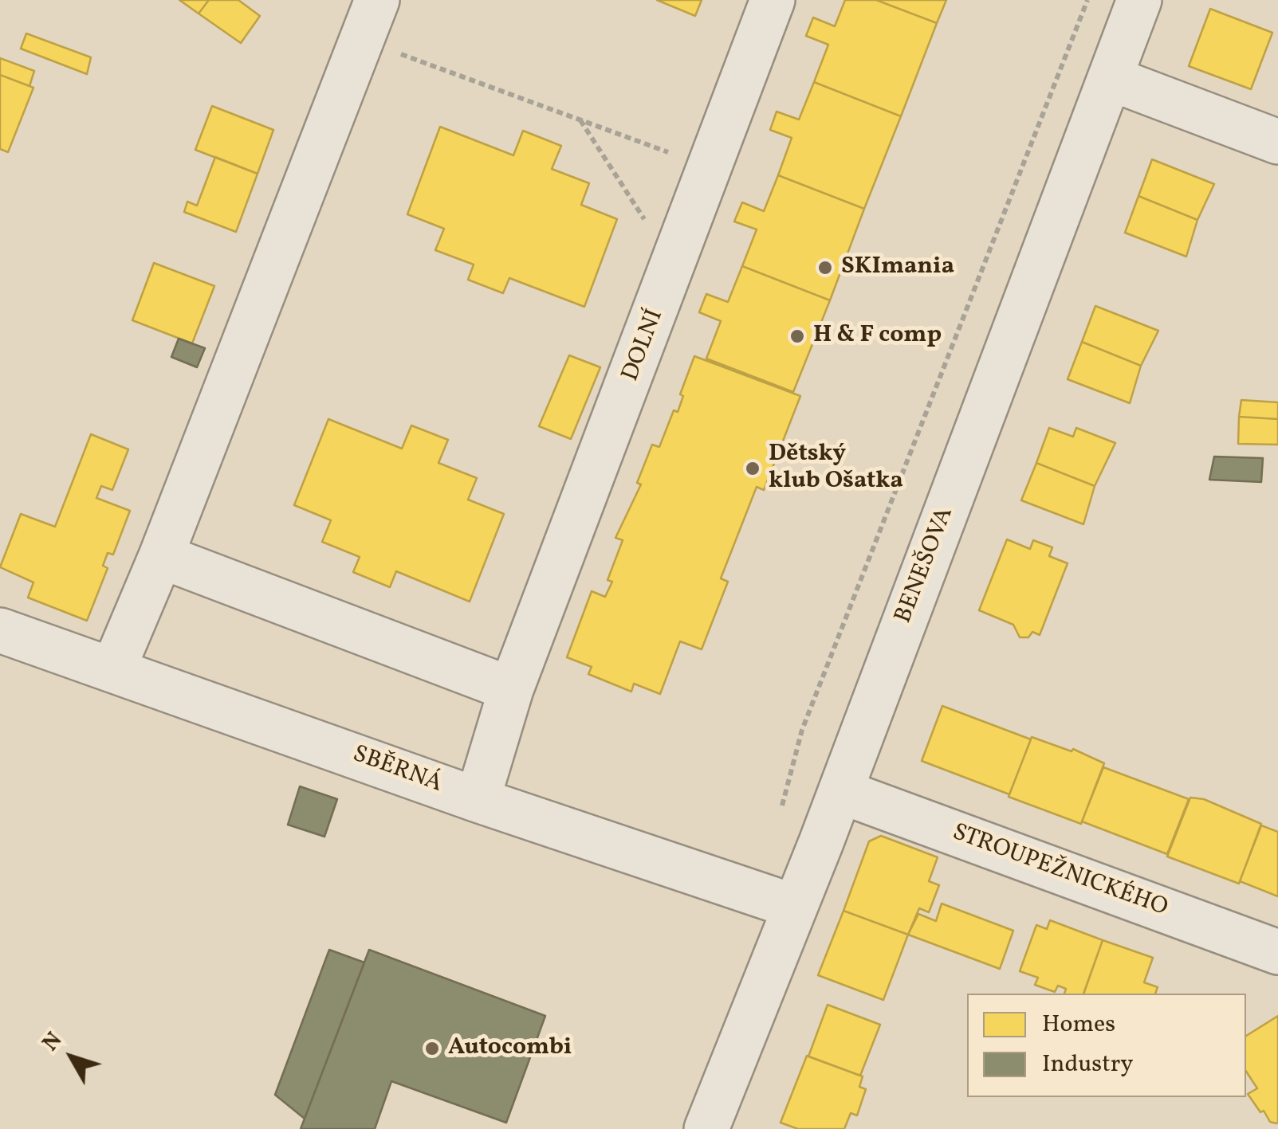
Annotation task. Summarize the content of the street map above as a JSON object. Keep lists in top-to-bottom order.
{
  "streets": {
    "street": [
      "DOLNÍ",
      "BENEŠOVA",
      "SBĚRNÁ",
      "STROUPEŽNICKÉHO"
    ]
  },
  "crossings": [
    ["DOLNÍ", "SBĚRNÁ"],
    ["BENEŠOVA", "SBĚRNÁ"],
    ["BENEŠOVA", "STROUPEŽNICKÉHO"]
  ],
  "places": [
    "SKImania",
    "H & F comp",
    "Dětský klub Ošatka",
    "Autocombi"
  ],
  "legend": ["Homes", "Industry"],
  "north": "top left"
}
